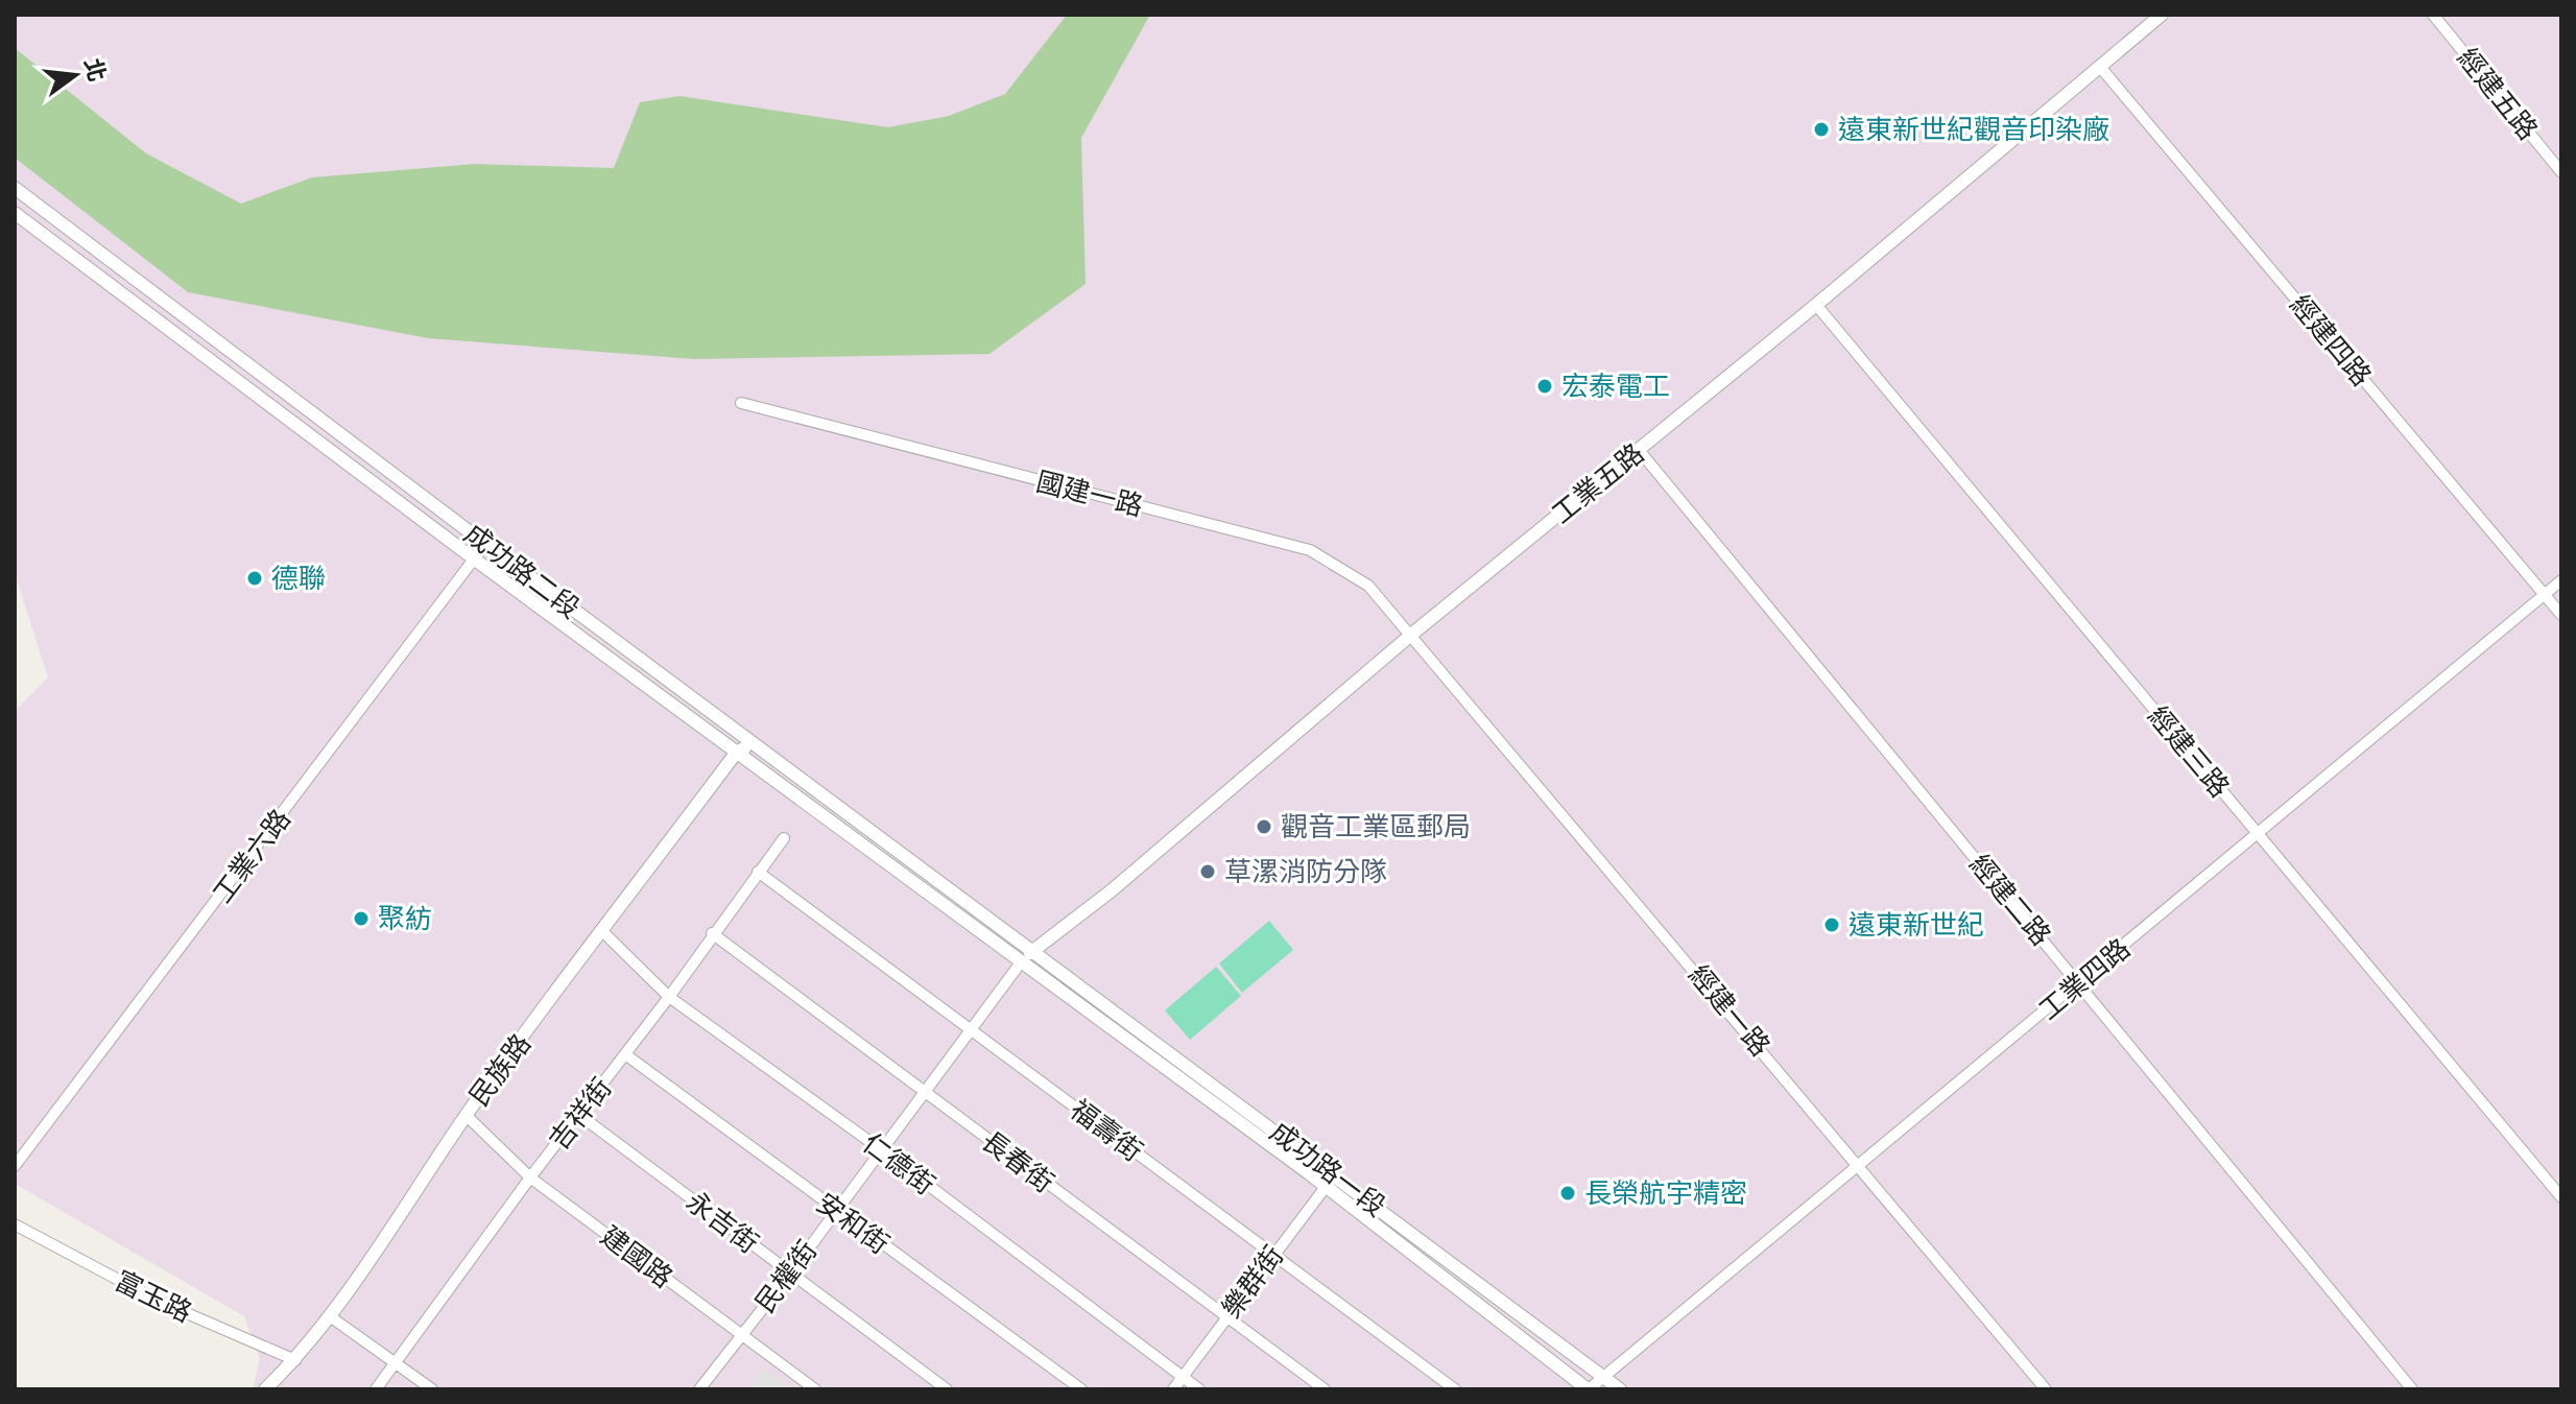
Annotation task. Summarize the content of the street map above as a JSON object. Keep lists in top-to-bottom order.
{
  "streets": {
    "street": [
      "經建五路",
      "經建四路",
      "工業五路",
      "國建一路",
      "成功路二段",
      "經建三路",
      "工業六路",
      "經建二路",
      "工業四路",
      "經建一路",
      "民族路",
      "吉祥街",
      "福壽街",
      "長春街",
      "仁德街",
      "成功路一段",
      "永吉街",
      "安和街",
      "建國路",
      "民權街",
      "樂群街",
      "富玉路"
    ]
  },
  "crossings": [
    ["經建四路", "工業五路"],
    ["經建四路", "工業四路"],
    ["工業五路", "國建一路"],
    ["工業五路", "成功路二段"],
    ["工業五路", "經建三路"],
    ["工業五路", "經建二路"],
    ["工業五路", "經建一路"],
    ["工業五路", "成功路一段"],
    ["工業五路", "民權街"],
    ["國建一路", "經建一路"],
    ["成功路二段", "工業六路"],
    ["成功路二段", "民族路"],
    ["成功路二段", "成功路一段"],
    ["成功路二段", "民權街"],
    ["經建三路", "工業四路"],
    ["經建二路", "工業四路"],
    ["工業四路", "經建一路"],
    ["工業四路", "成功路一段"],
    ["民族路", "仁德街"],
    ["民族路", "建國路"],
    ["民族路", "富玉路"],
    ["吉祥街", "福壽街"],
    ["吉祥街", "長春街"],
    ["吉祥街", "仁德街"],
    ["吉祥街", "永吉街"],
    ["吉祥街", "安和街"],
    ["吉祥街", "建國路"],
    ["福壽街", "民權街"],
    ["福壽街", "樂群街"],
    ["長春街", "民權街"],
    ["長春街", "樂群街"],
    ["仁德街", "民權街"],
    ["仁德街", "樂群街"],
    ["成功路一段", "民權街"],
    ["成功路一段", "樂群街"],
    ["永吉街", "民權街"],
    ["安和街", "民權街"],
    ["建國路", "民權街"]
  ],
  "places": [
    "遠東新世紀觀音印染廠",
    "宏泰電工",
    "德聯",
    "觀音工業區郵局",
    "草漯消防分隊",
    "聚紡",
    "遠東新世紀",
    "長榮航宇精密"
  ],
  "north": "right"
}
